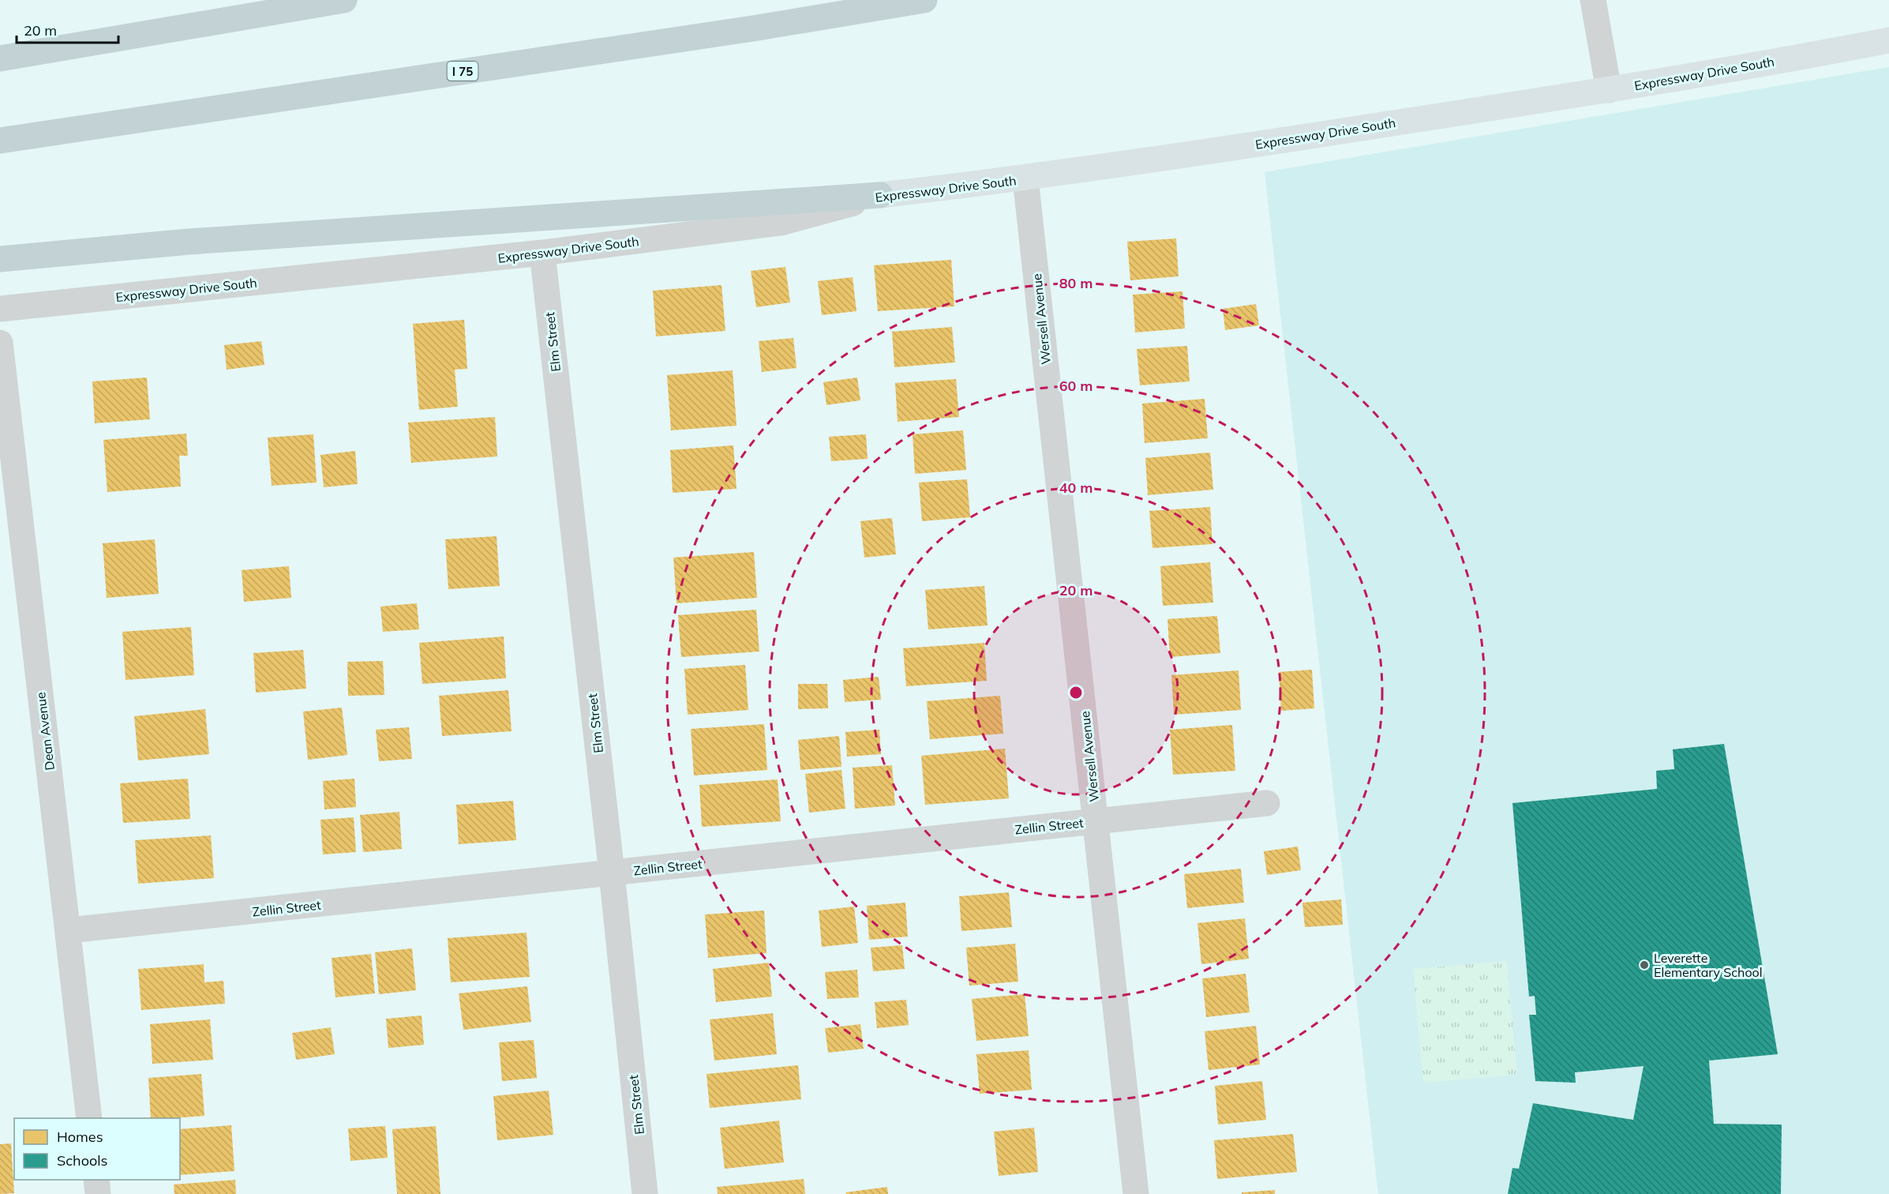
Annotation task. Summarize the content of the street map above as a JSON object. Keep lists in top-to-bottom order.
{
  "streets": {
    "highway": ["I 75"],
    "main road": ["Expressway Drive South"],
    "street": [
      "Wersell Avenue",
      "Elm Street",
      "Dean Avenue",
      "Zellin Street"
    ]
  },
  "crossings": [
    ["Expressway Drive South", "Wersell Avenue"],
    ["Expressway Drive South", "Elm Street"],
    ["Wersell Avenue", "Zellin Street"],
    ["Elm Street", "Zellin Street"],
    ["Dean Avenue", "Zellin Street"]
  ],
  "places": ["Leverette Elementary School"],
  "legend": ["Homes", "Schools"],
  "scale_bar": "20 m",
  "rings": [
    "80 m",
    "60 m",
    "40 m",
    "20 m"
  ]
}
